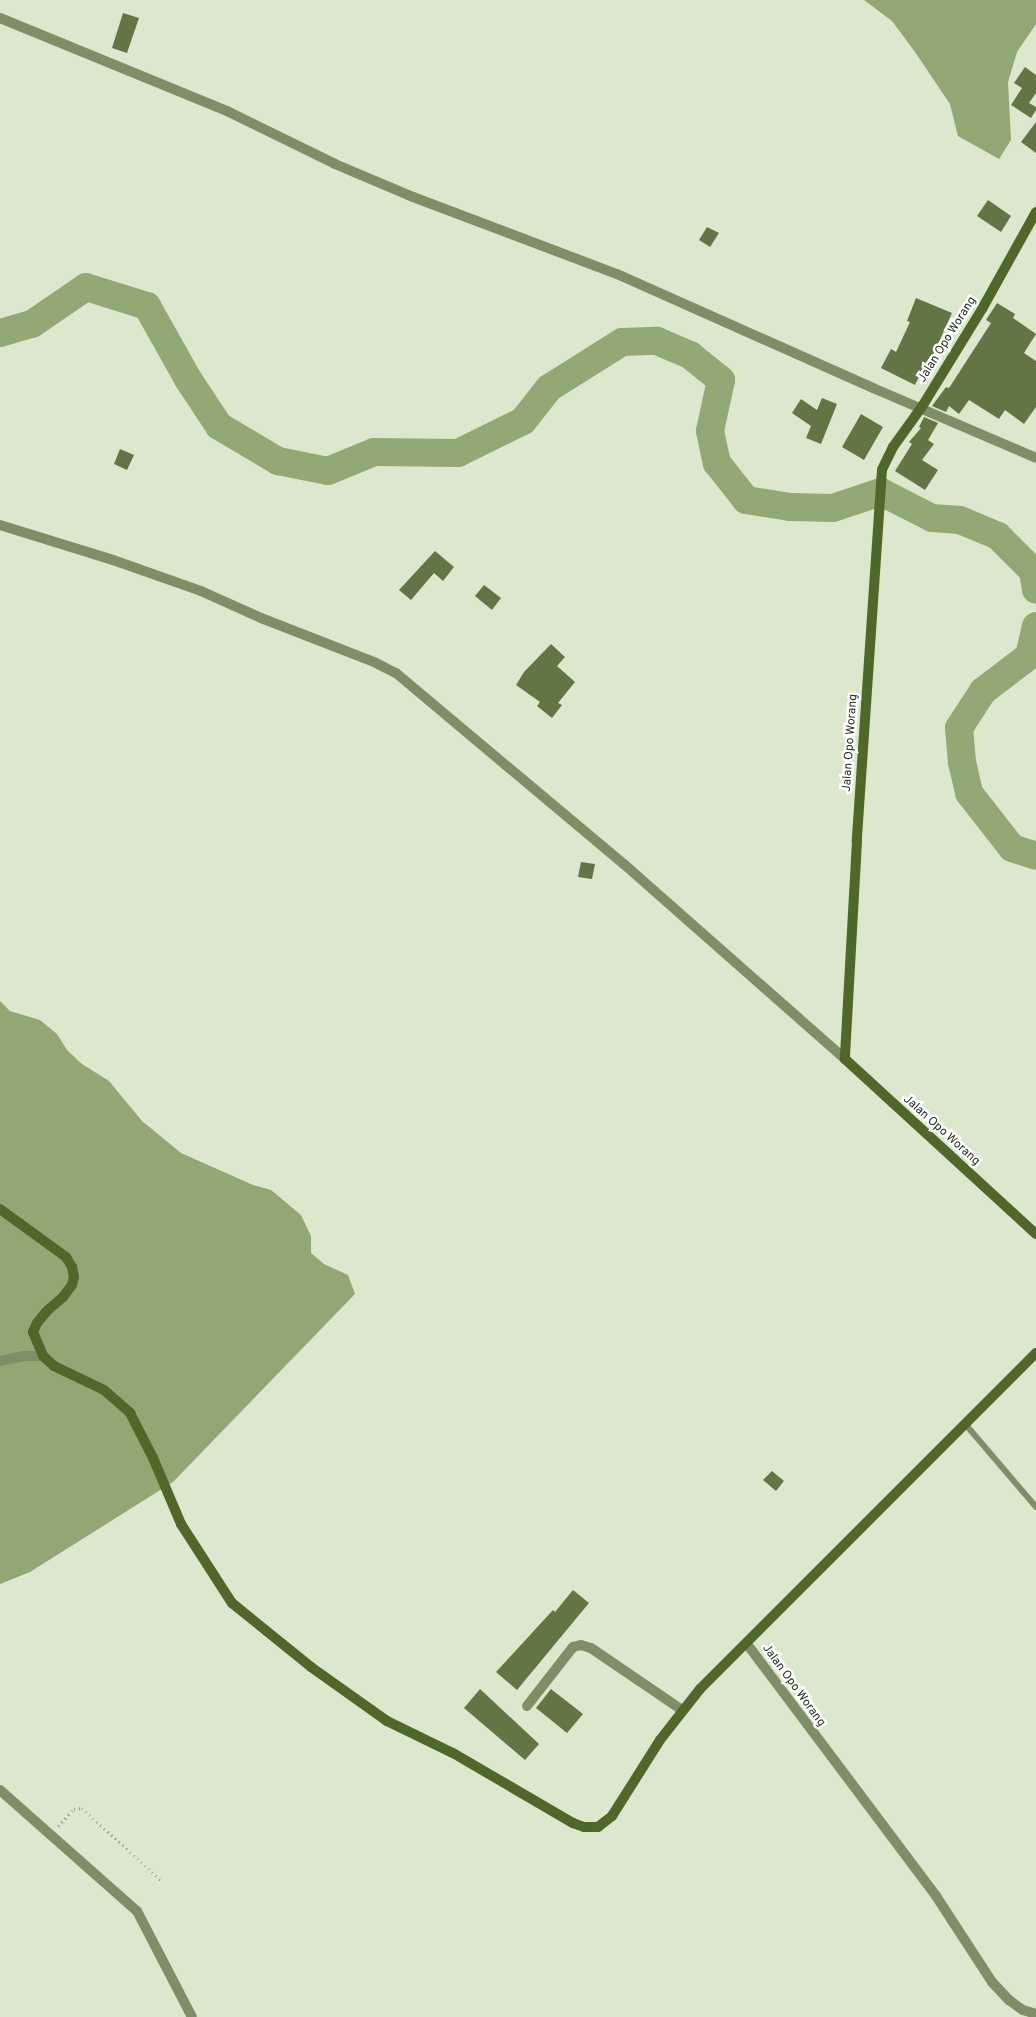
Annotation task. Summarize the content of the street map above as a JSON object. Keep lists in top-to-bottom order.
{
  "streets": {
    "street": ["Jalan Opo Worang"]
  }
}
